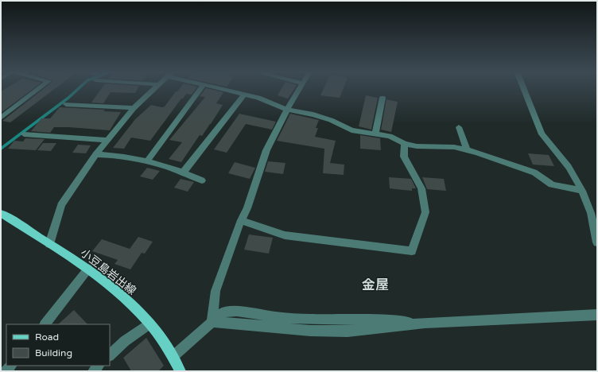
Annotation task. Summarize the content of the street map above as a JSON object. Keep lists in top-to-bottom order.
{
  "streets": {
    "main road": ["小豆島岩出線"]
  },
  "districts": ["金屋"],
  "legend": ["Road", "Building"]
}
